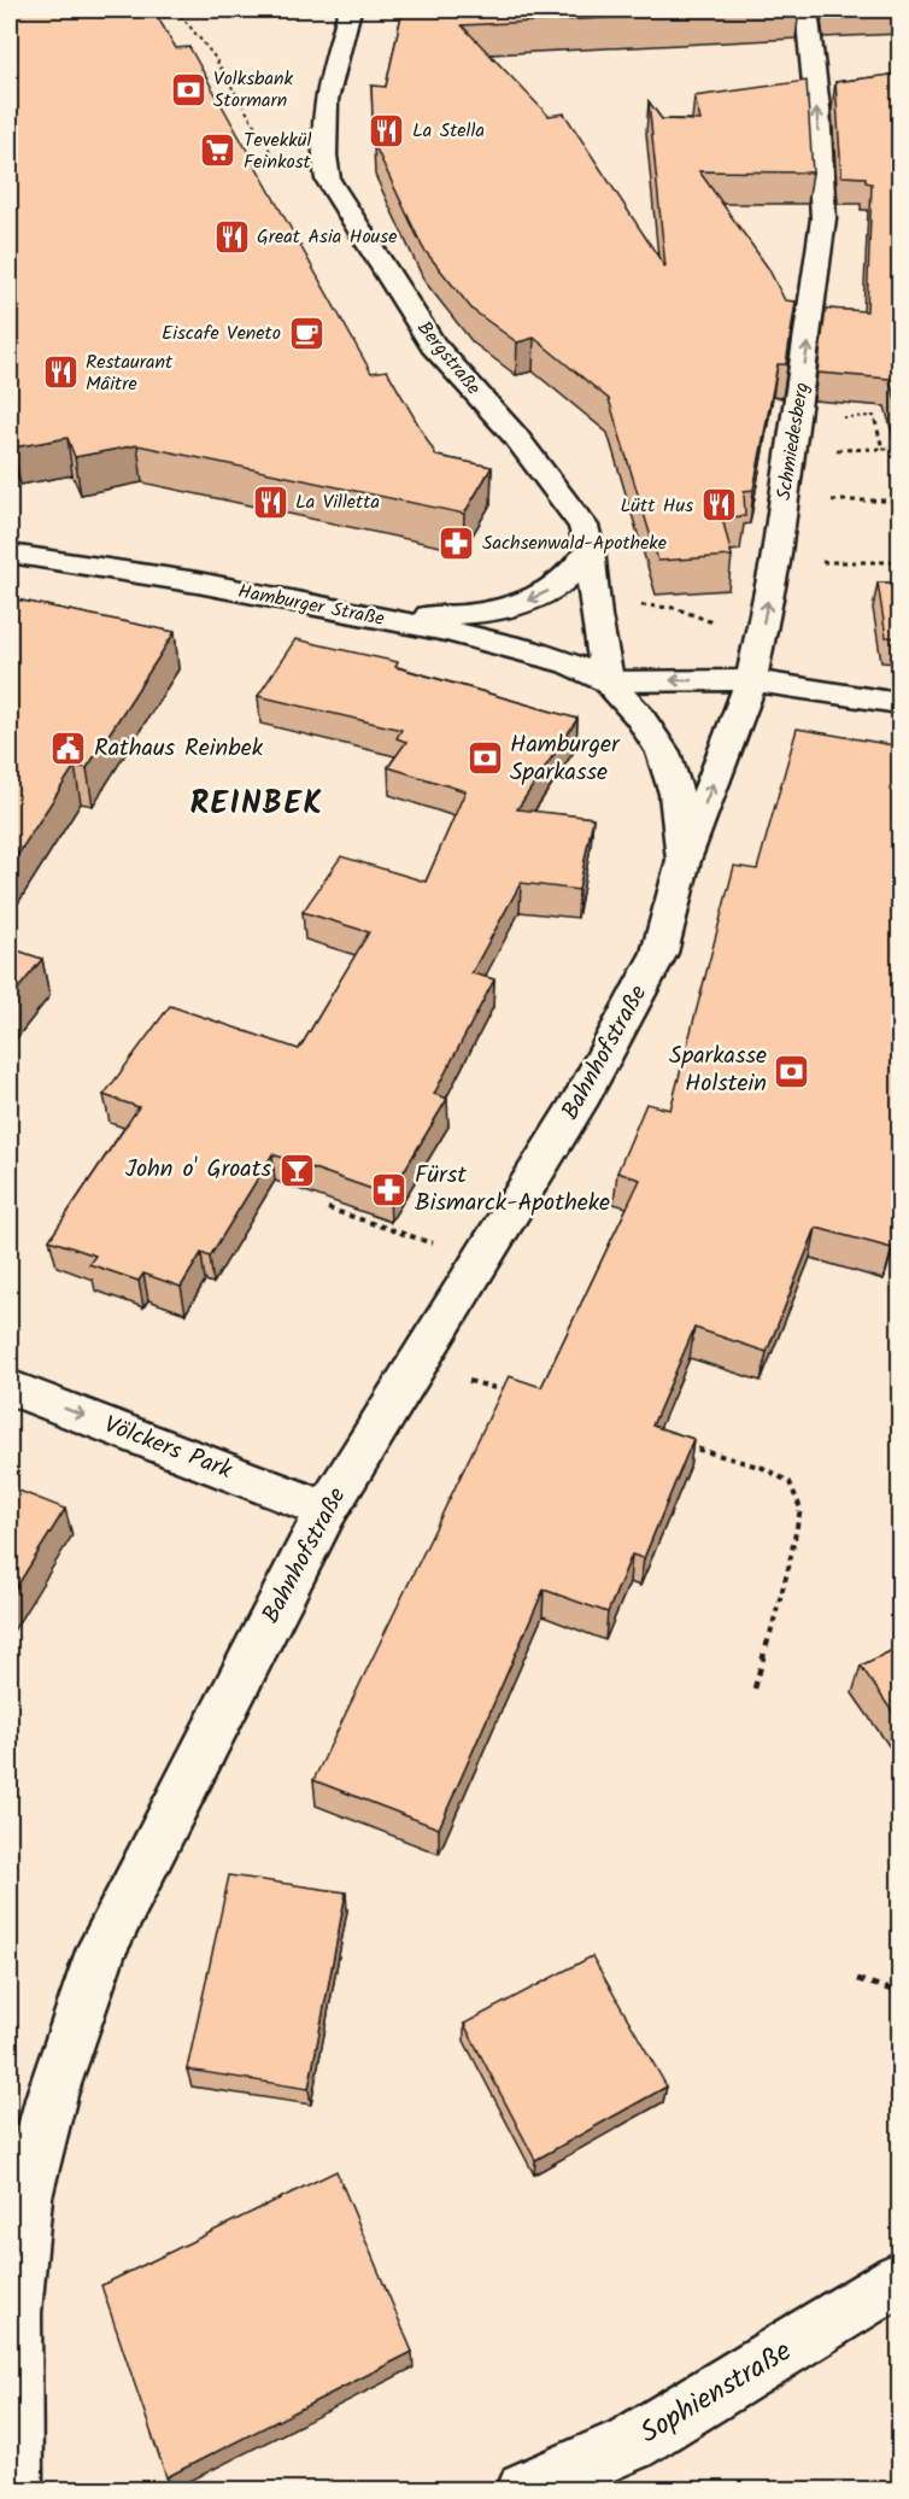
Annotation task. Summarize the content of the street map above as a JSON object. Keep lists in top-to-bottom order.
{
  "streets": {
    "main road": [
      "Bergstraße",
      "Schmiedesberg",
      "Hamburger Straße",
      "Bahnhofstraße",
      "Völckers Park",
      "Sophienstraße"
    ]
  },
  "crossings": [
    ["Bergstraße", "Hamburger Straße"],
    ["Bergstraße", "Bahnhofstraße"],
    ["Schmiedesberg", "Bahnhofstraße"],
    ["Hamburger Straße", "Bahnhofstraße"],
    ["Bahnhofstraße", "Völckers Park"]
  ],
  "one_way": ["Schmiedesberg", "Völckers Park"],
  "districts": ["REINBEK"],
  "places": {
    "bank": ["Volksbank Stormarn", "Hamburger Sparkasse", "Sparkasse Holstein"],
    "restaurant": [
      "La Stella",
      "Great Asia House",
      "Restaurant Mâitre",
      "La Villetta",
      "Lütt Hus"
    ],
    "supermarket": ["Tevekkül Feinkost"],
    "cafe": ["Eiscafe Veneto"],
    "pharmacy": ["Sachsenwald-Apotheke", "Fürst Bismarck-Apotheke"],
    "public building": ["Rathaus Reinbek"],
    "bar": ["John o' Groats"]
  }
}
